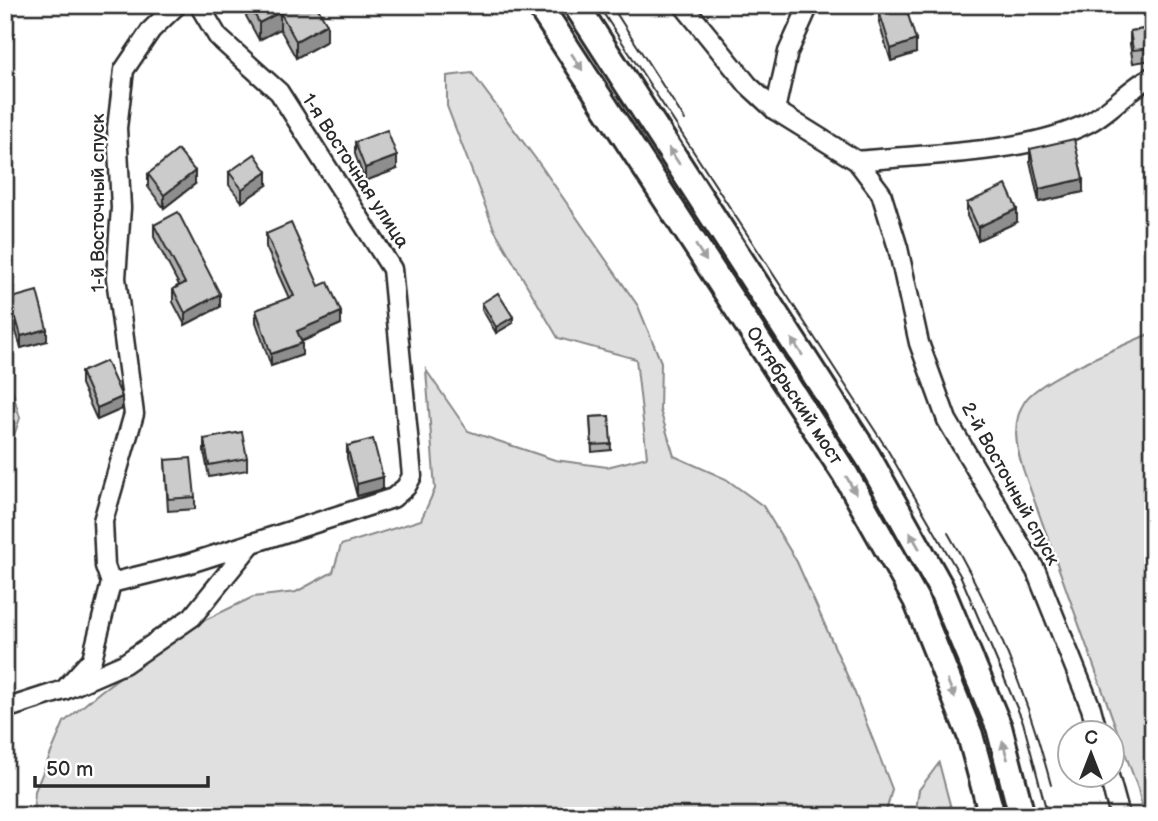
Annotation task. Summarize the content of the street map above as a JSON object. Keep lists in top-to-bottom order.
{
  "streets": {
    "main road": ["Октябрьский мост"],
    "street": ["1-я Восточная улица", "1-й Восточный спуск", "2-й Восточный спуск"]
  },
  "scale_bar": "50 m",
  "north": "top"
}
